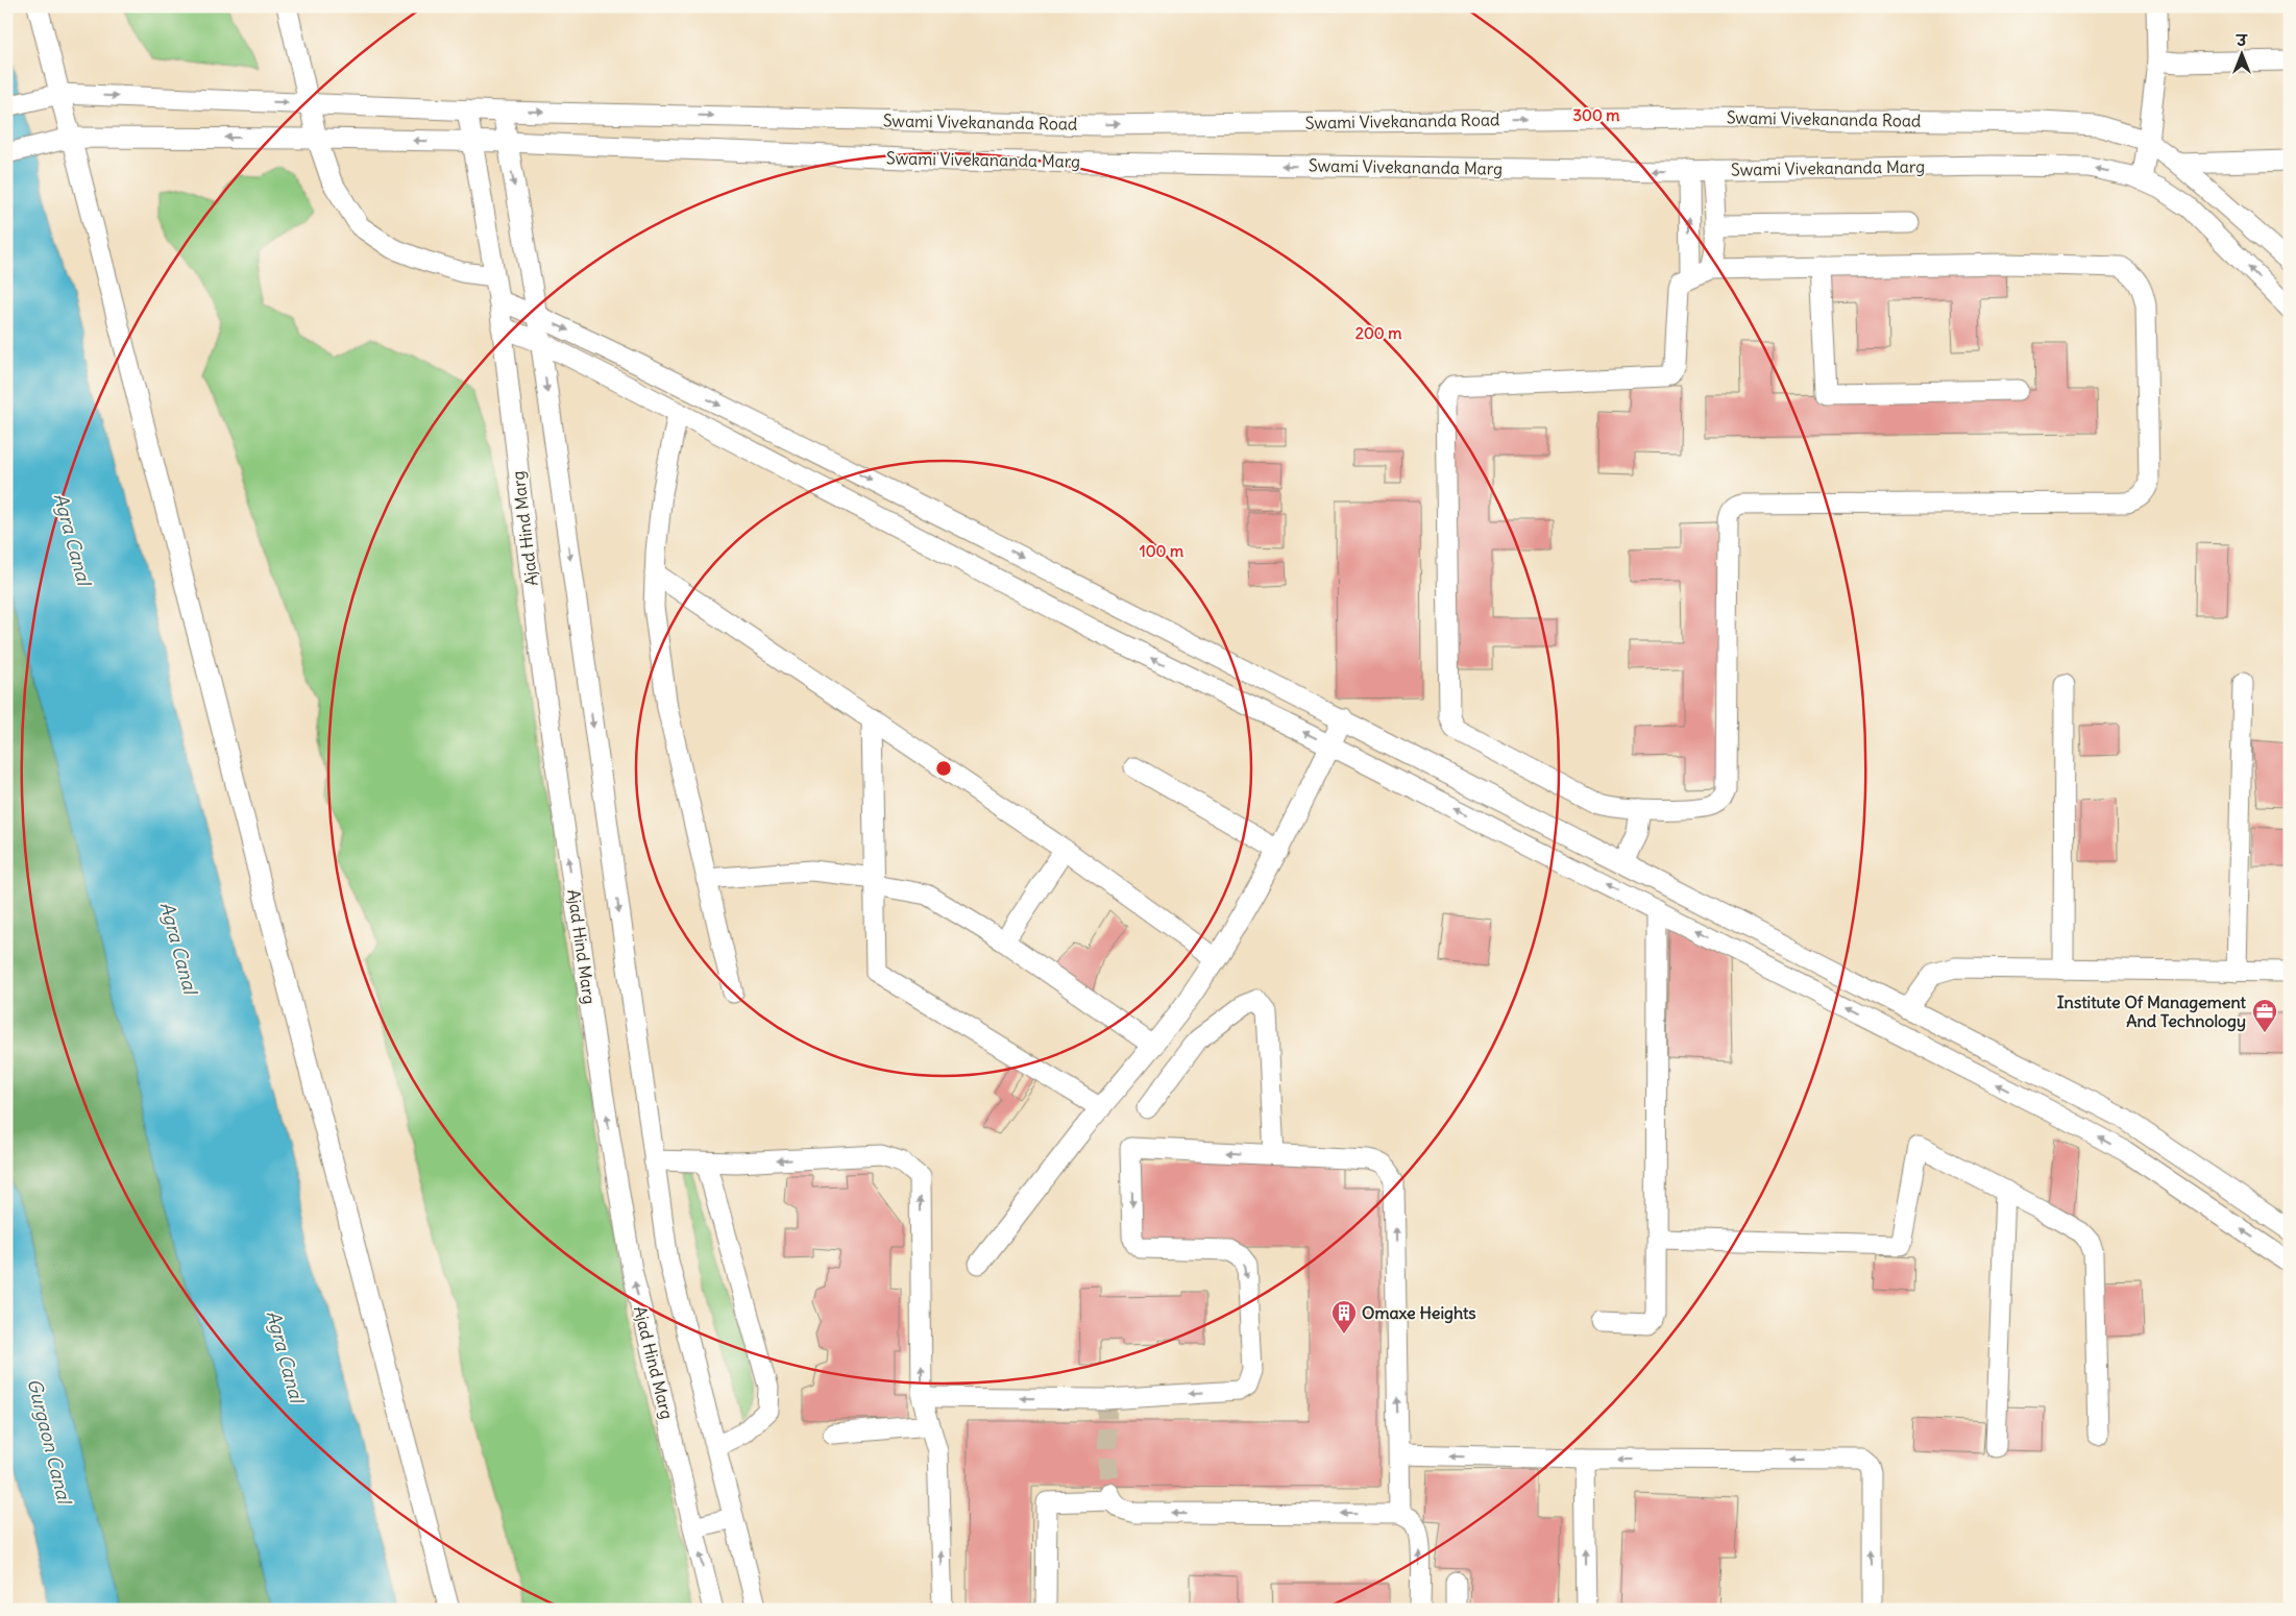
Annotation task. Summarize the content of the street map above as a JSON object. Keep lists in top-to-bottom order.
{
  "streets": {
    "street": ["Swami Vivekananda Road", "Swami Vivekananda Marg", "Ajad Hind Marg"]
  },
  "crossings": [
    ["Swami Vivekananda Road", "Ajad Hind Marg"],
    ["Swami Vivekananda Marg", "Ajad Hind Marg"]
  ],
  "one_way": ["Swami Vivekananda Road", "Swami Vivekananda Marg"],
  "water": ["Agra Canal", "Gurgaon Canal"],
  "places": {
    "office": ["Institute Of Management And Technology"],
    "building": ["Omaxe Heights"]
  },
  "north": "top",
  "rings": ["300 m", "200 m", "100 m"]
}
